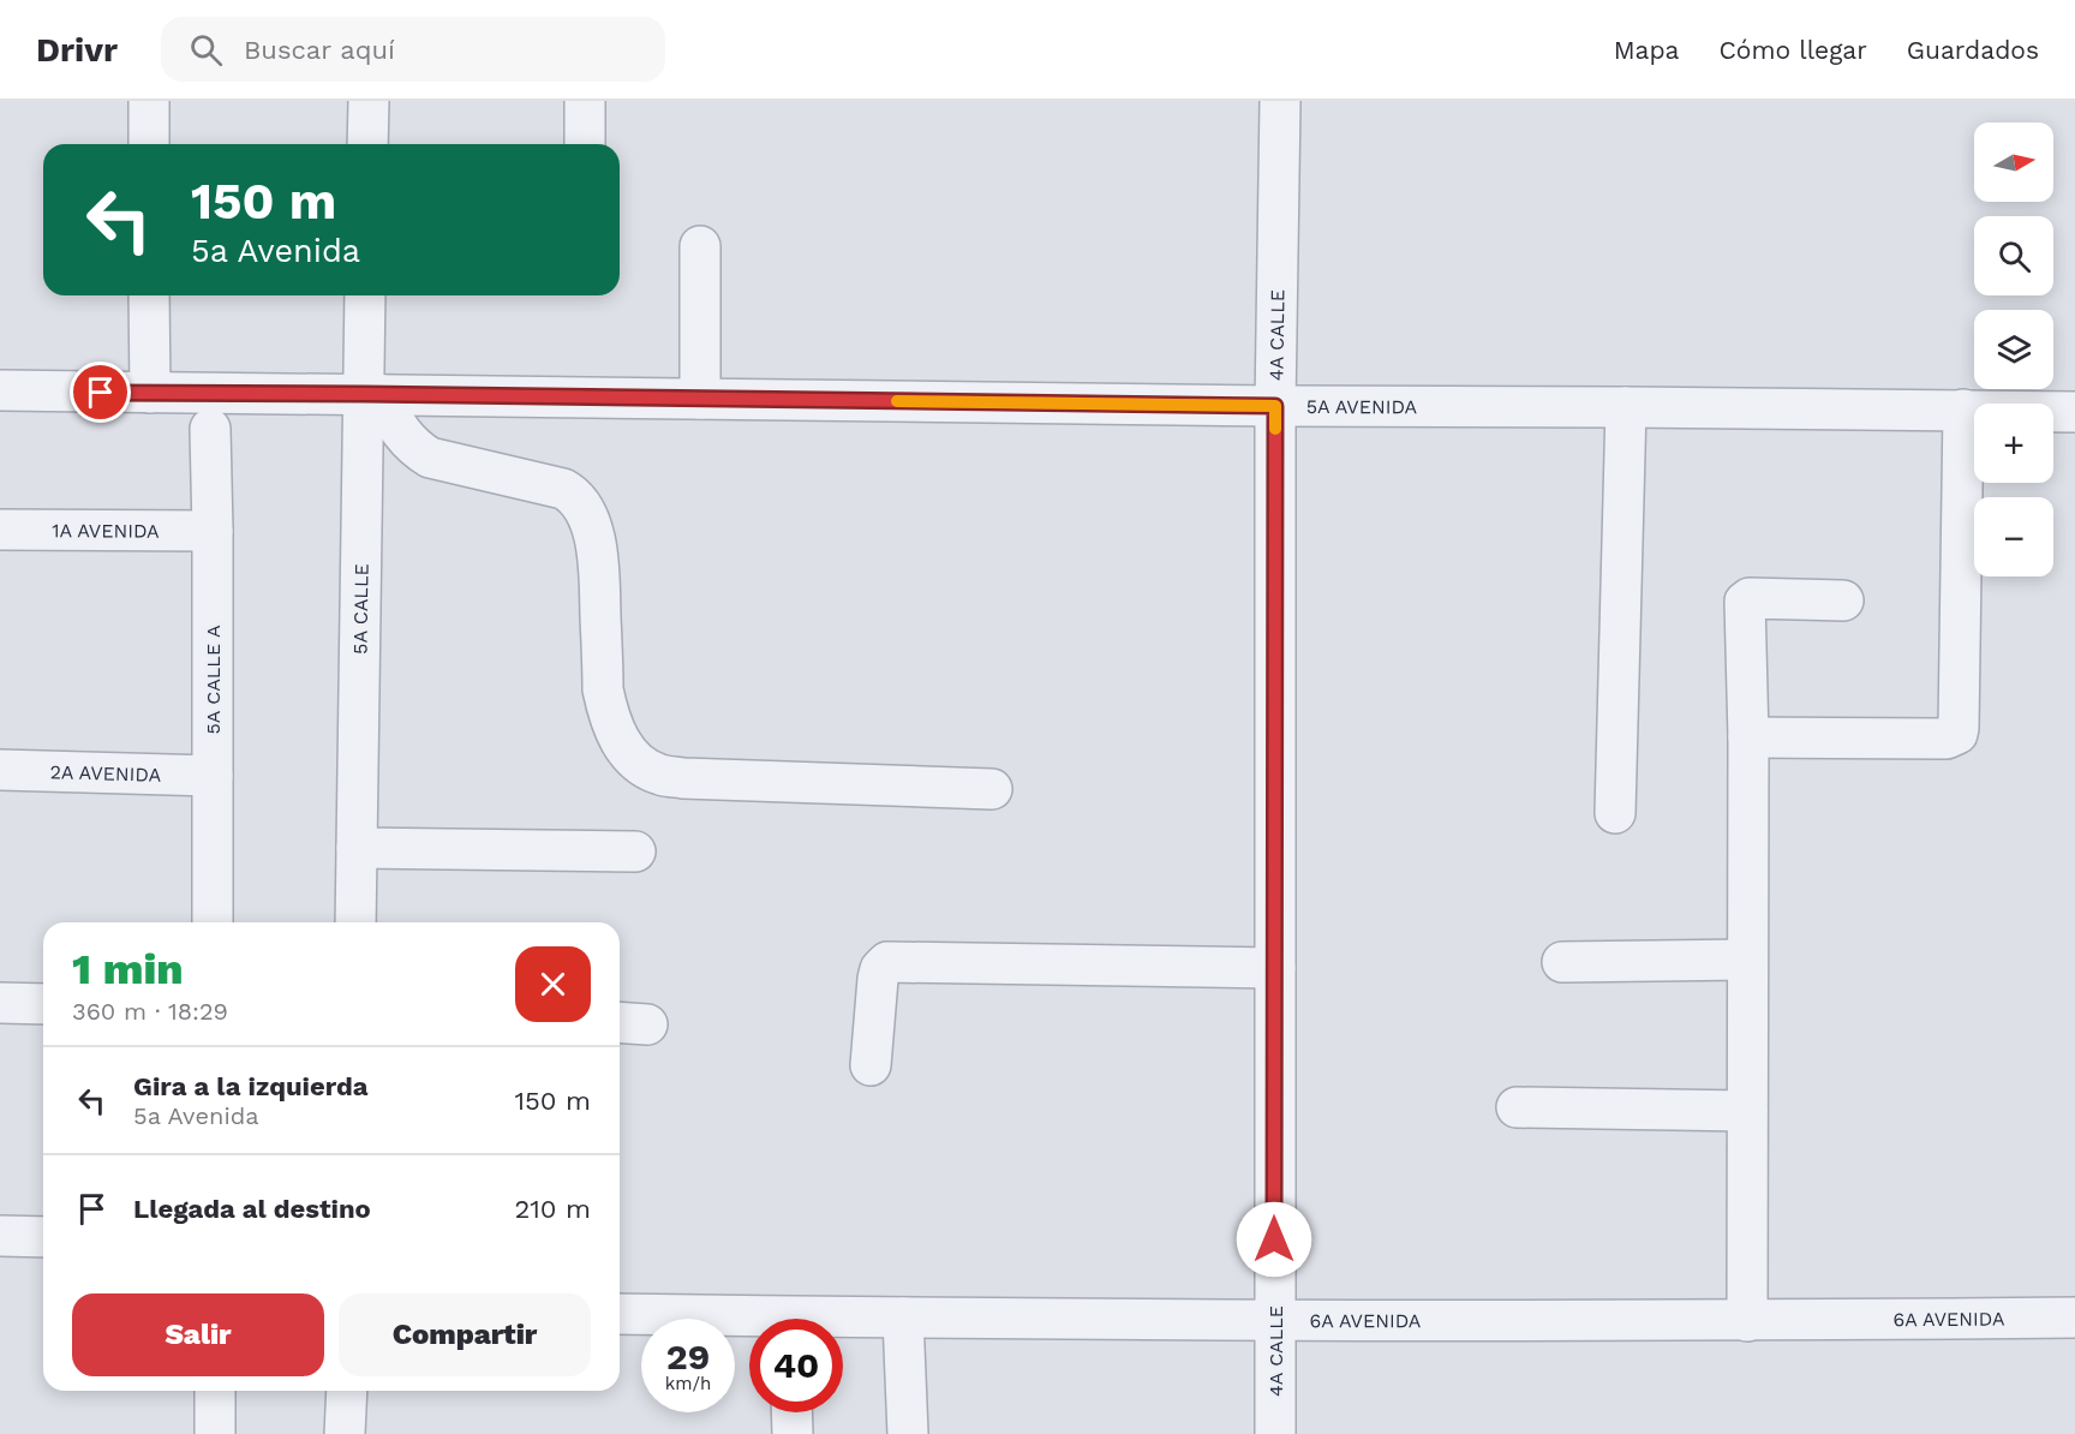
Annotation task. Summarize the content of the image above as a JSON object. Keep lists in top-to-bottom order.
{
  "streets": {
    "street": [
      "4A CALLE",
      "5A AVENIDA",
      "1A AVENIDA",
      "5A CALLE",
      "5A CALLE A",
      "2A AVENIDA",
      "6A AVENIDA"
    ]
  },
  "crossings": [
    ["4A CALLE", "5A AVENIDA"],
    ["4A CALLE", "6A AVENIDA"],
    ["5A AVENIDA", "5A CALLE"],
    ["1A AVENIDA", "5A CALLE A"],
    ["5A CALLE A", "2A AVENIDA"]
  ],
  "north": "right",
  "page": {
    "header": "Drivr",
    "search": "Buscar aquí",
    "nav": ["Mapa", "Cómo llegar", "Guardados"],
    "map_buttons": ["+", "−"],
    "turn": ["150 m", "5a Avenida"],
    "heading": ["1 min", "360 m · 18:29"],
    "list": [
      {
        "name": "Gira a la izquierda",
        "note": "5a Avenida",
        "value": "150 m"
      },
      {
        "name": "Llegada al destino",
        "value": "210 m"
      }
    ],
    "buttons": ["Salir", "Compartir"],
    "speed": "29 km/h",
    "limit": "40"
  }
}
